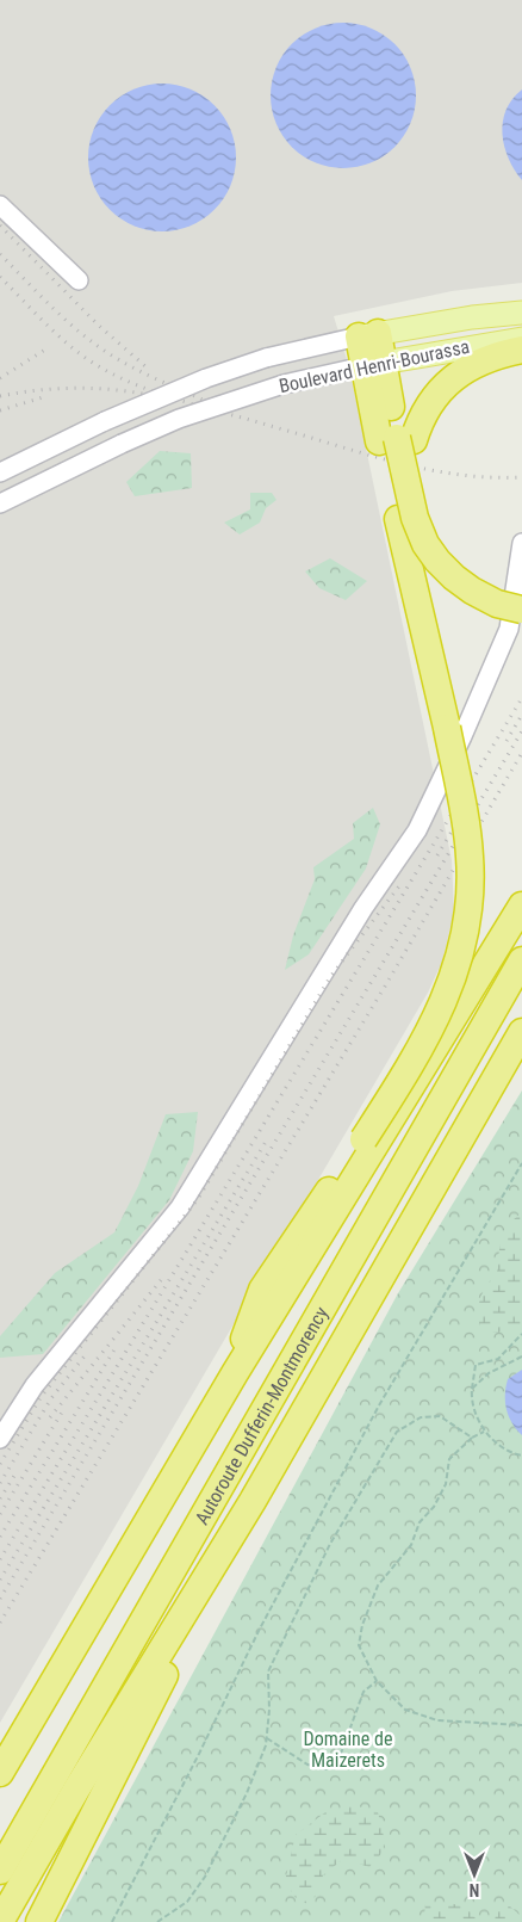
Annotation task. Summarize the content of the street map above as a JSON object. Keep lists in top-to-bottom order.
{
  "streets": {
    "highway": ["Autoroute Dufferin-Montmorency"],
    "main road": ["Boulevard Henri-Bourassa"]
  },
  "parks": ["Domaine de Maizerets"],
  "north": "bottom"
}
